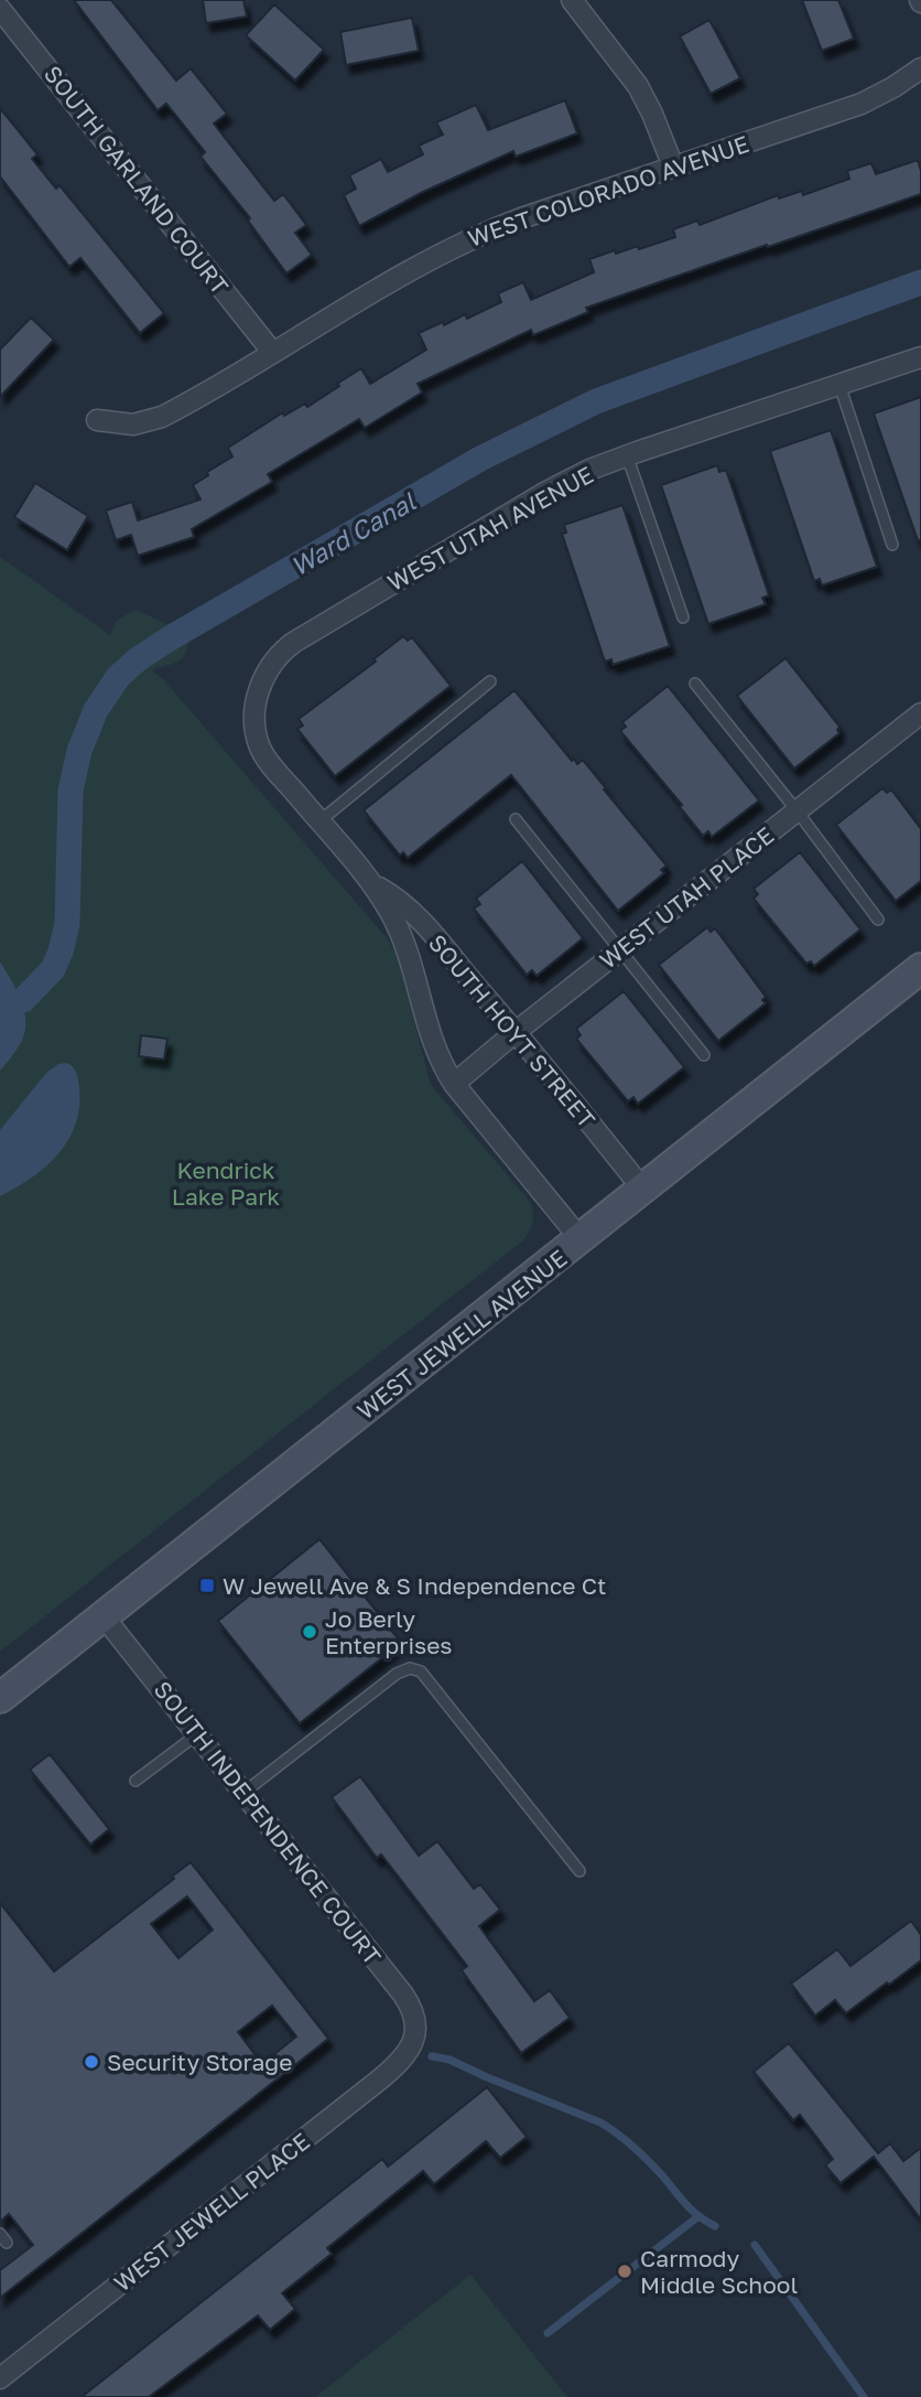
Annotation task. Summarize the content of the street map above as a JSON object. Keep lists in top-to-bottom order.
{
  "streets": {
    "main road": ["WEST JEWELL AVENUE"],
    "street": [
      "SOUTH GARLAND COURT",
      "WEST COLORADO AVENUE",
      "WEST UTAH AVENUE",
      "WEST UTAH PLACE",
      "SOUTH HOYT STREET",
      "SOUTH INDEPENDENCE COURT",
      "WEST JEWELL PLACE"
    ]
  },
  "crossings": [
    ["SOUTH GARLAND COURT", "WEST COLORADO AVENUE"],
    ["WEST UTAH AVENUE", "SOUTH HOYT STREET"],
    ["WEST UTAH PLACE", "SOUTH HOYT STREET"],
    ["SOUTH HOYT STREET", "WEST JEWELL AVENUE"],
    ["WEST JEWELL AVENUE", "SOUTH INDEPENDENCE COURT"],
    ["SOUTH INDEPENDENCE COURT", "WEST JEWELL PLACE"]
  ],
  "water": ["Ward Canal"],
  "parks": ["Kendrick Lake Park"],
  "places": {
    "transit": ["W Jewell Ave & S Independence Ct"],
    "other": ["Jo Berly Enterprises", "Security Storage", "Carmody Middle School"]
  }
}
